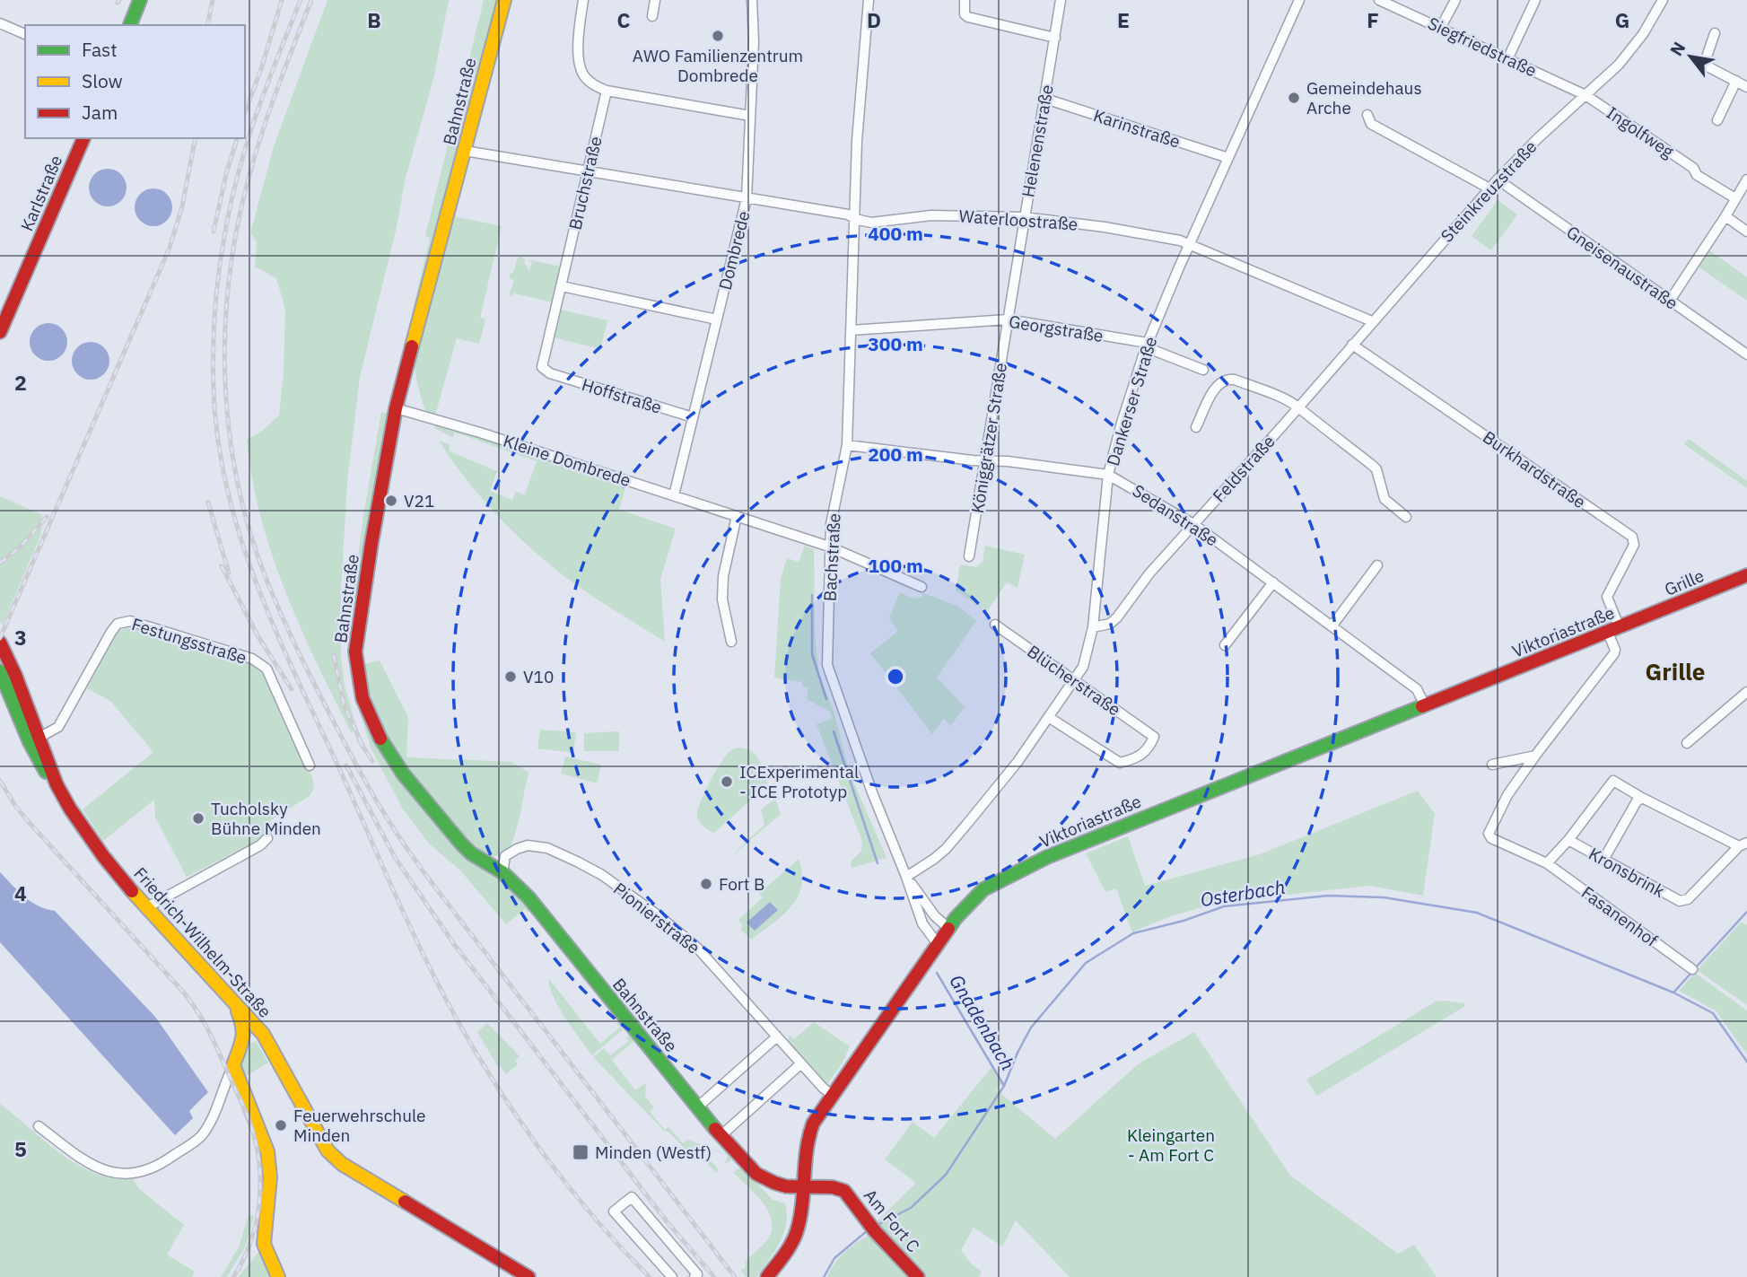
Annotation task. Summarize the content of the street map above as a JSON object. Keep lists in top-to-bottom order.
{
  "streets": {
    "main road": [
      "Bahnstraße",
      "Karlstraße",
      "Grille",
      "Viktoriastraße",
      "Friedrich-Wilhelm-Straße",
      "Am Fort C"
    ],
    "street": [
      "Siegfriedstraße",
      "Karinstraße",
      "Ingolfweg",
      "Helenenstraße",
      "Bruchstraße",
      "Steinkreuzstraße",
      "Waterloostraße",
      "Dombrede",
      "Gneisenaustraße",
      "Georgstraße",
      "Hoffstraße",
      "Dankerser Straße",
      "Königgrätzer Straße",
      "Kleine Dombrede",
      "Feldstraße",
      "Burkhardstraße",
      "Sedanstraße",
      "Bachstraße",
      "Festungsstraße",
      "Blücherstraße",
      "Kronsbrink",
      "Fasanenhof",
      "Pionierstraße"
    ]
  },
  "crossings": [
    ["Siegfriedstraße", "Ingolfweg"],
    ["Siegfriedstraße", "Steinkreuzstraße"],
    ["Bahnstraße", "Waterloostraße"],
    ["Bahnstraße", "Kleine Dombrede"],
    ["Bahnstraße", "Viktoriastraße"],
    ["Bahnstraße", "Pionierstraße"],
    ["Bahnstraße", "Am Fort C"],
    ["Karinstraße", "Helenenstraße"],
    ["Karinstraße", "Dankerser Straße"],
    ["Ingolfweg", "Steinkreuzstraße"],
    ["Helenenstraße", "Waterloostraße"],
    ["Helenenstraße", "Georgstraße"],
    ["Helenenstraße", "Königgrätzer Straße"],
    ["Bruchstraße", "Waterloostraße"],
    ["Bruchstraße", "Hoffstraße"],
    ["Steinkreuzstraße", "Waterloostraße"],
    ["Steinkreuzstraße", "Gneisenaustraße"],
    ["Steinkreuzstraße", "Feldstraße"],
    ["Steinkreuzstraße", "Burkhardstraße"],
    ["Waterloostraße", "Dombrede"],
    ["Waterloostraße", "Dankerser Straße"],
    ["Waterloostraße", "Bachstraße"],
    ["Dombrede", "Hoffstraße"],
    ["Dombrede", "Kleine Dombrede"],
    ["Georgstraße", "Dankerser Straße"],
    ["Georgstraße", "Königgrätzer Straße"],
    ["Georgstraße", "Bachstraße"],
    ["Dankerser Straße", "Feldstraße"],
    ["Dankerser Straße", "Sedanstraße"],
    ["Dankerser Straße", "Bachstraße"],
    ["Dankerser Straße", "Blücherstraße"],
    ["Königgrätzer Straße", "Sedanstraße"],
    ["Kleine Dombrede", "Bachstraße"],
    ["Feldstraße", "Sedanstraße"],
    ["Burkhardstraße", "Viktoriastraße"],
    ["Sedanstraße", "Bachstraße"],
    ["Sedanstraße", "Viktoriastraße"],
    ["Bachstraße", "Viktoriastraße"],
    ["Grille", "Viktoriastraße"],
    ["Viktoriastraße", "Pionierstraße"],
    ["Viktoriastraße", "Am Fort C"],
    ["Festungsstraße", "Friedrich-Wilhelm-Straße"]
  ],
  "districts": ["Grille"],
  "water": ["Osterbach", "Gnadenbach"],
  "parks": ["Kleingarten - Am Fort C"],
  "places": {
    "other": [
      "AWO Familienzentrum Dombrede",
      "Gemeindehaus Arche",
      "V21",
      "V10",
      "ICExperimental - ICE Prototyp",
      "Tucholsky Bühne Minden",
      "Fort B",
      "Feuerwehrschule Minden"
    ],
    "transit": ["Minden (Westf)"]
  },
  "legend": ["Fast", "Slow", "Jam"],
  "north": "top left",
  "grid": {
    "columns": [
      "B",
      "C",
      "D",
      "E",
      "F",
      "G"
    ],
    "rows": [
      "2",
      "3",
      "4",
      "5"
    ]
  },
  "rings": [
    "400 m",
    "300 m",
    "200 m",
    "100 m"
  ]
}
